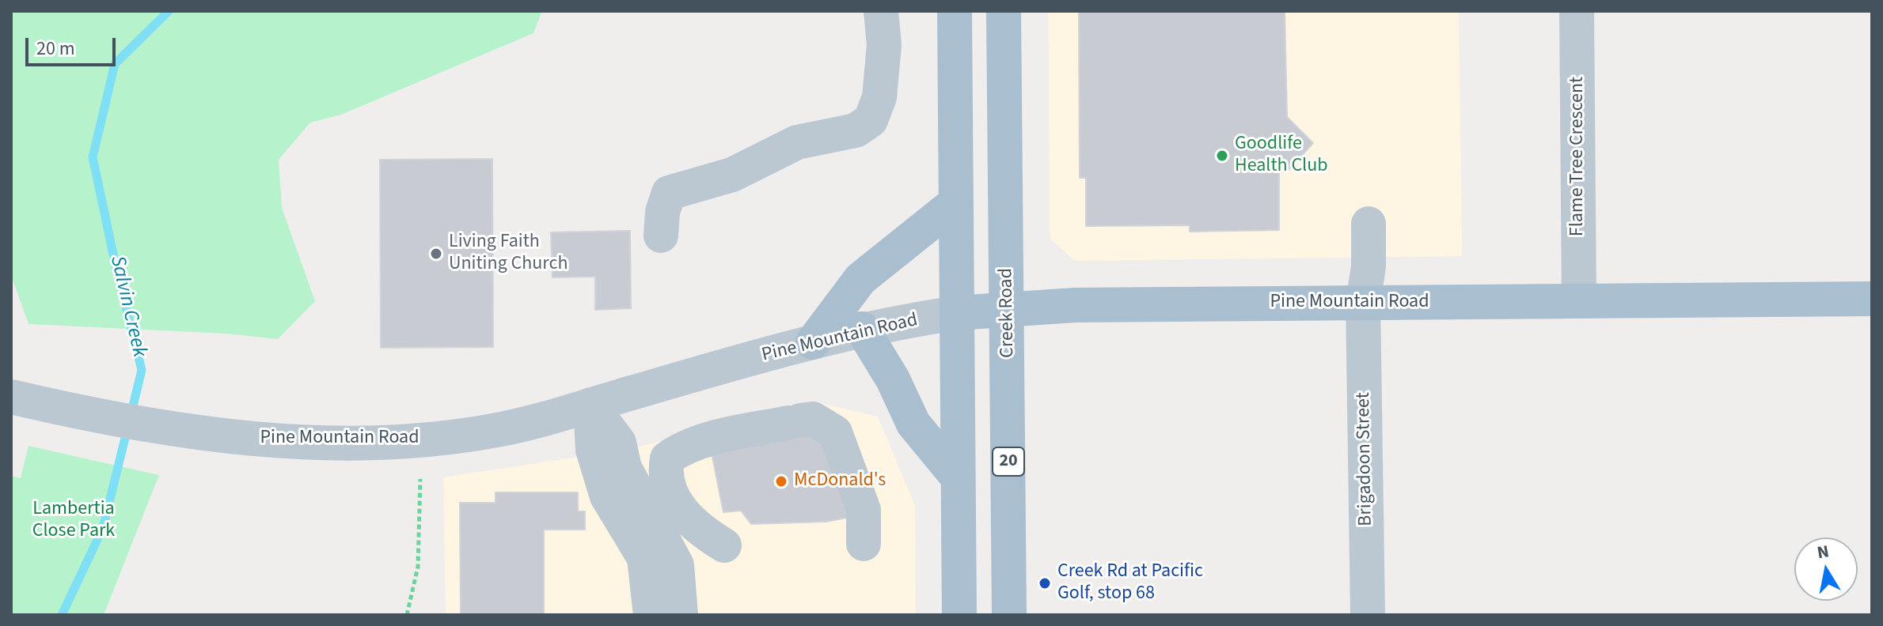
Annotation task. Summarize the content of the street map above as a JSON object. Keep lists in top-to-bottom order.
{
  "streets": {
    "main road": ["Pine Mountain Road", "Creek Road", "20"],
    "street": ["Flame Tree Crescent", "Brigadoon Street"]
  },
  "crossings": [
    ["Flame Tree Crescent", "Pine Mountain Road"],
    ["Pine Mountain Road", "Creek Road"],
    ["Pine Mountain Road", "Brigadoon Street"]
  ],
  "water": ["Salvin Creek"],
  "parks": ["Lambertia Close Park"],
  "places": [
    "Goodlife Health Club",
    "Living Faith Uniting Church",
    "McDonald's",
    "Creek Rd at Pacific Golf, stop 68"
  ],
  "scale_bar": "20 m",
  "north": "top"
}
